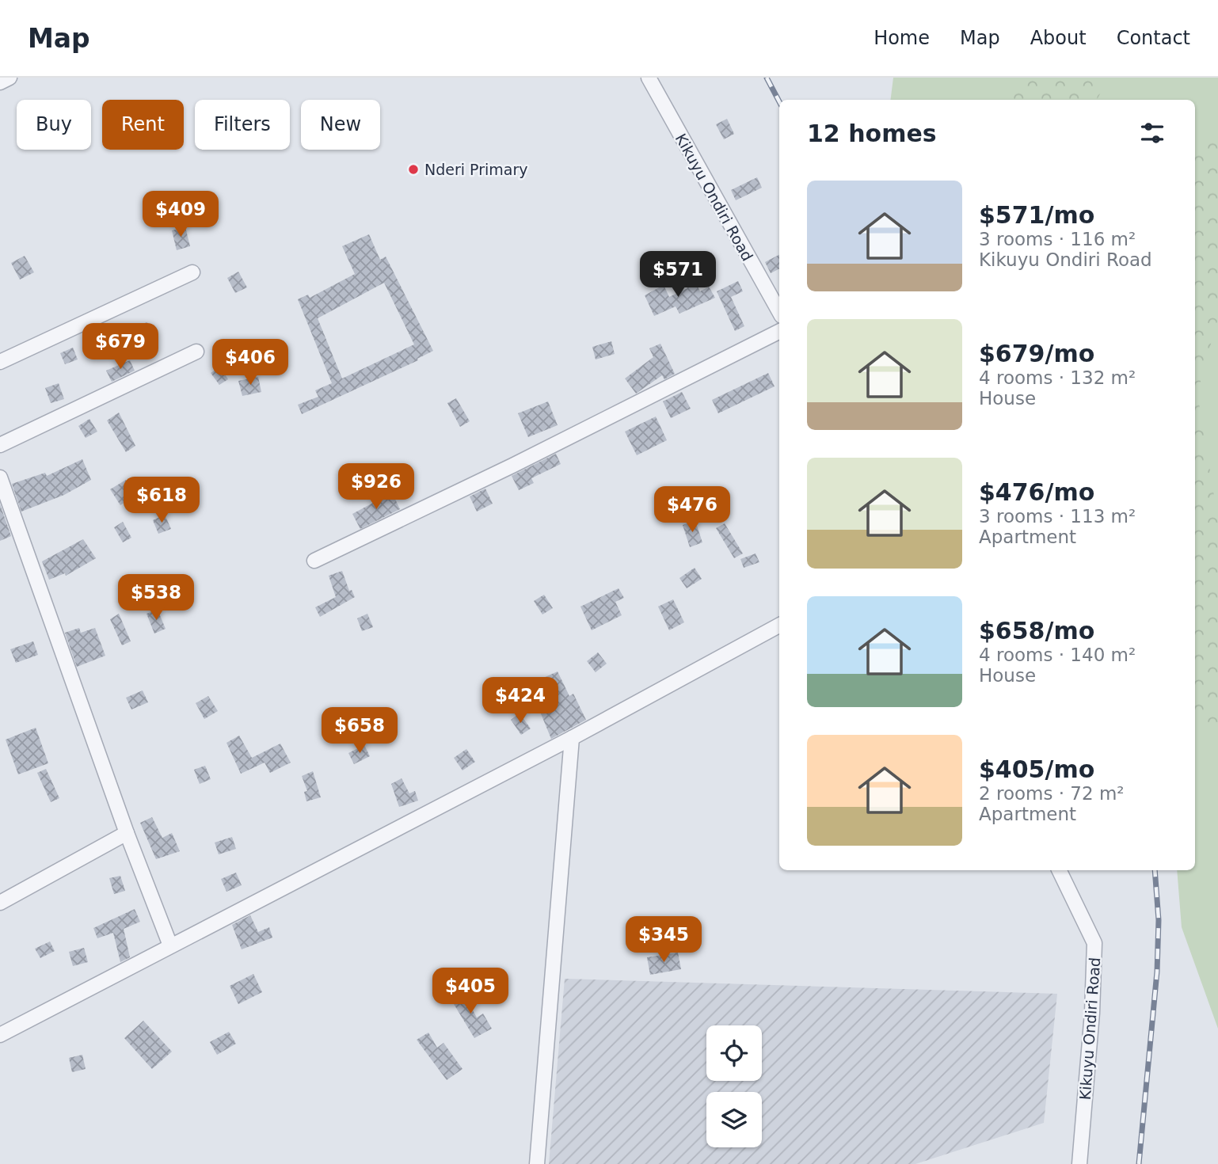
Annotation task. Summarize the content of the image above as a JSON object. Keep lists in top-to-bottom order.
{
  "streets": {
    "street": ["Kikuyu Ondiri Road"]
  },
  "places": ["Nderi Primary"],
  "page": {
    "header": "Map",
    "nav": [
      "Home",
      "Map",
      "About",
      "Contact"
    ],
    "chip": [
      "Buy",
      "Rent",
      "Filters",
      "New"
    ],
    "heading": "12 homes",
    "list": [
      {
        "name": "$571/mo",
        "note": "3 rooms · 116 m² · Kikuyu Ondiri Road"
      },
      {
        "name": "$679/mo",
        "note": "4 rooms · 132 m² · House"
      },
      {
        "name": "$476/mo",
        "note": "3 rooms · 113 m² · Apartment"
      },
      {
        "name": "$658/mo",
        "note": "4 rooms · 140 m² · House"
      },
      {
        "name": "$405/mo",
        "note": "2 rooms · 72 m² · Apartment"
      }
    ],
    "price": [
      "$409",
      "$571",
      "$679",
      "$406",
      "$926",
      "$618",
      "$476",
      "$538",
      "$424",
      "$658",
      "$345",
      "$405"
    ]
  }
}
